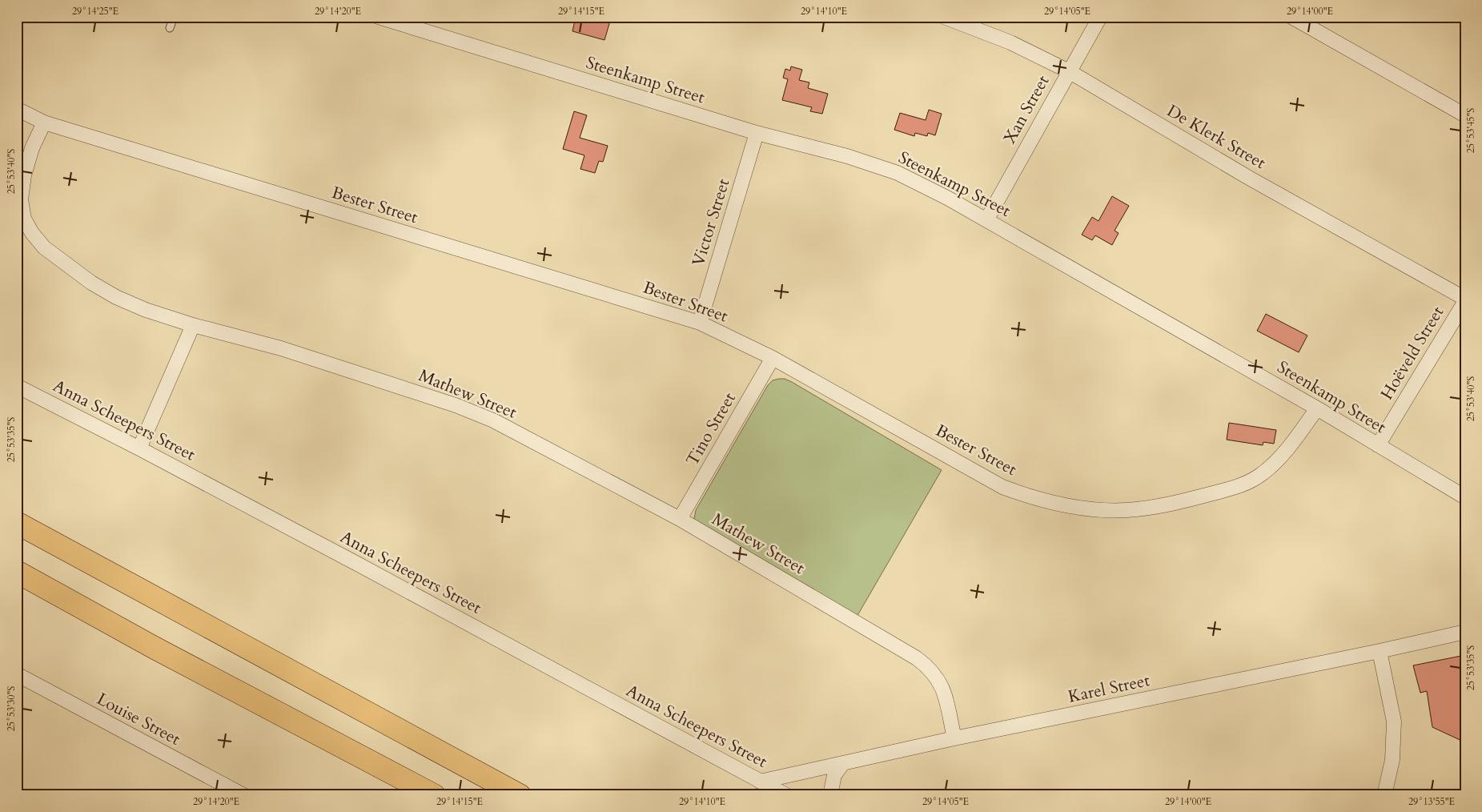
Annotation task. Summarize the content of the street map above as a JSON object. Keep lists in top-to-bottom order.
{
  "streets": {
    "street": [
      "Steenkamp Street",
      "Xan Street",
      "De Klerk Street",
      "Bester Street",
      "Victor Street",
      "Hoëveld Street",
      "Mathew Street",
      "Anna Scheepers Street",
      "Tino Street",
      "Karel Street",
      "Louise Street"
    ]
  },
  "crossings": [
    ["Steenkamp Street", "Xan Street"],
    ["Steenkamp Street", "Bester Street"],
    ["Steenkamp Street", "Victor Street"],
    ["Steenkamp Street", "Hoëveld Street"],
    ["Xan Street", "De Klerk Street"],
    ["De Klerk Street", "Hoëveld Street"],
    ["Bester Street", "Victor Street"],
    ["Bester Street", "Mathew Street"],
    ["Bester Street", "Tino Street"],
    ["Mathew Street", "Tino Street"],
    ["Mathew Street", "Karel Street"],
    ["Anna Scheepers Street", "Karel Street"]
  ],
  "coordinates": [
    "29°14'25\"E",
    "29°14'20\"E",
    "29°14'15\"E",
    "29°14'10\"E",
    "29°14'05\"E",
    "29°14'00\"E",
    "25°53'45\"S",
    "25°53'40\"S",
    "25°53'35\"S",
    "25°53'30\"S",
    "29°13'55\"E"
  ]
}
